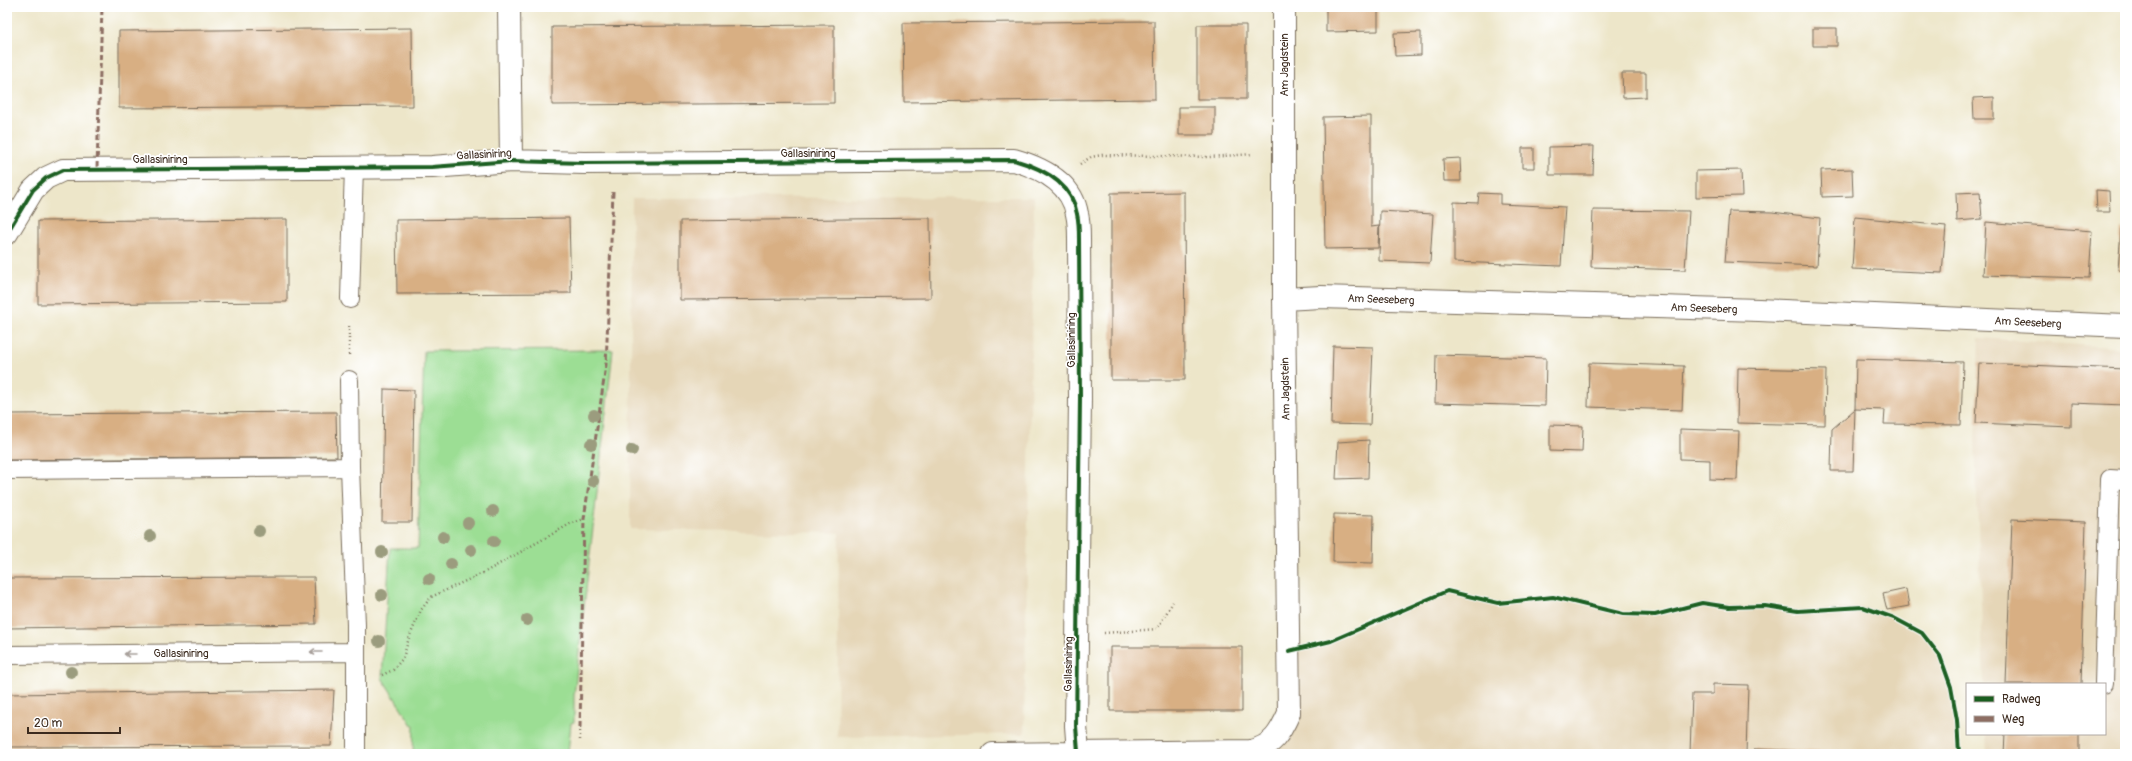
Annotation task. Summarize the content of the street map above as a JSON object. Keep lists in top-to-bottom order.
{
  "streets": {
    "street": ["Am Jagdstein", "Gallasiniring", "Am Seeseberg"]
  },
  "crossings": [
    ["Am Jagdstein", "Gallasiniring"],
    ["Am Jagdstein", "Am Seeseberg"]
  ],
  "legend": ["Radweg", "Weg"],
  "scale_bar": "20 m"
}
